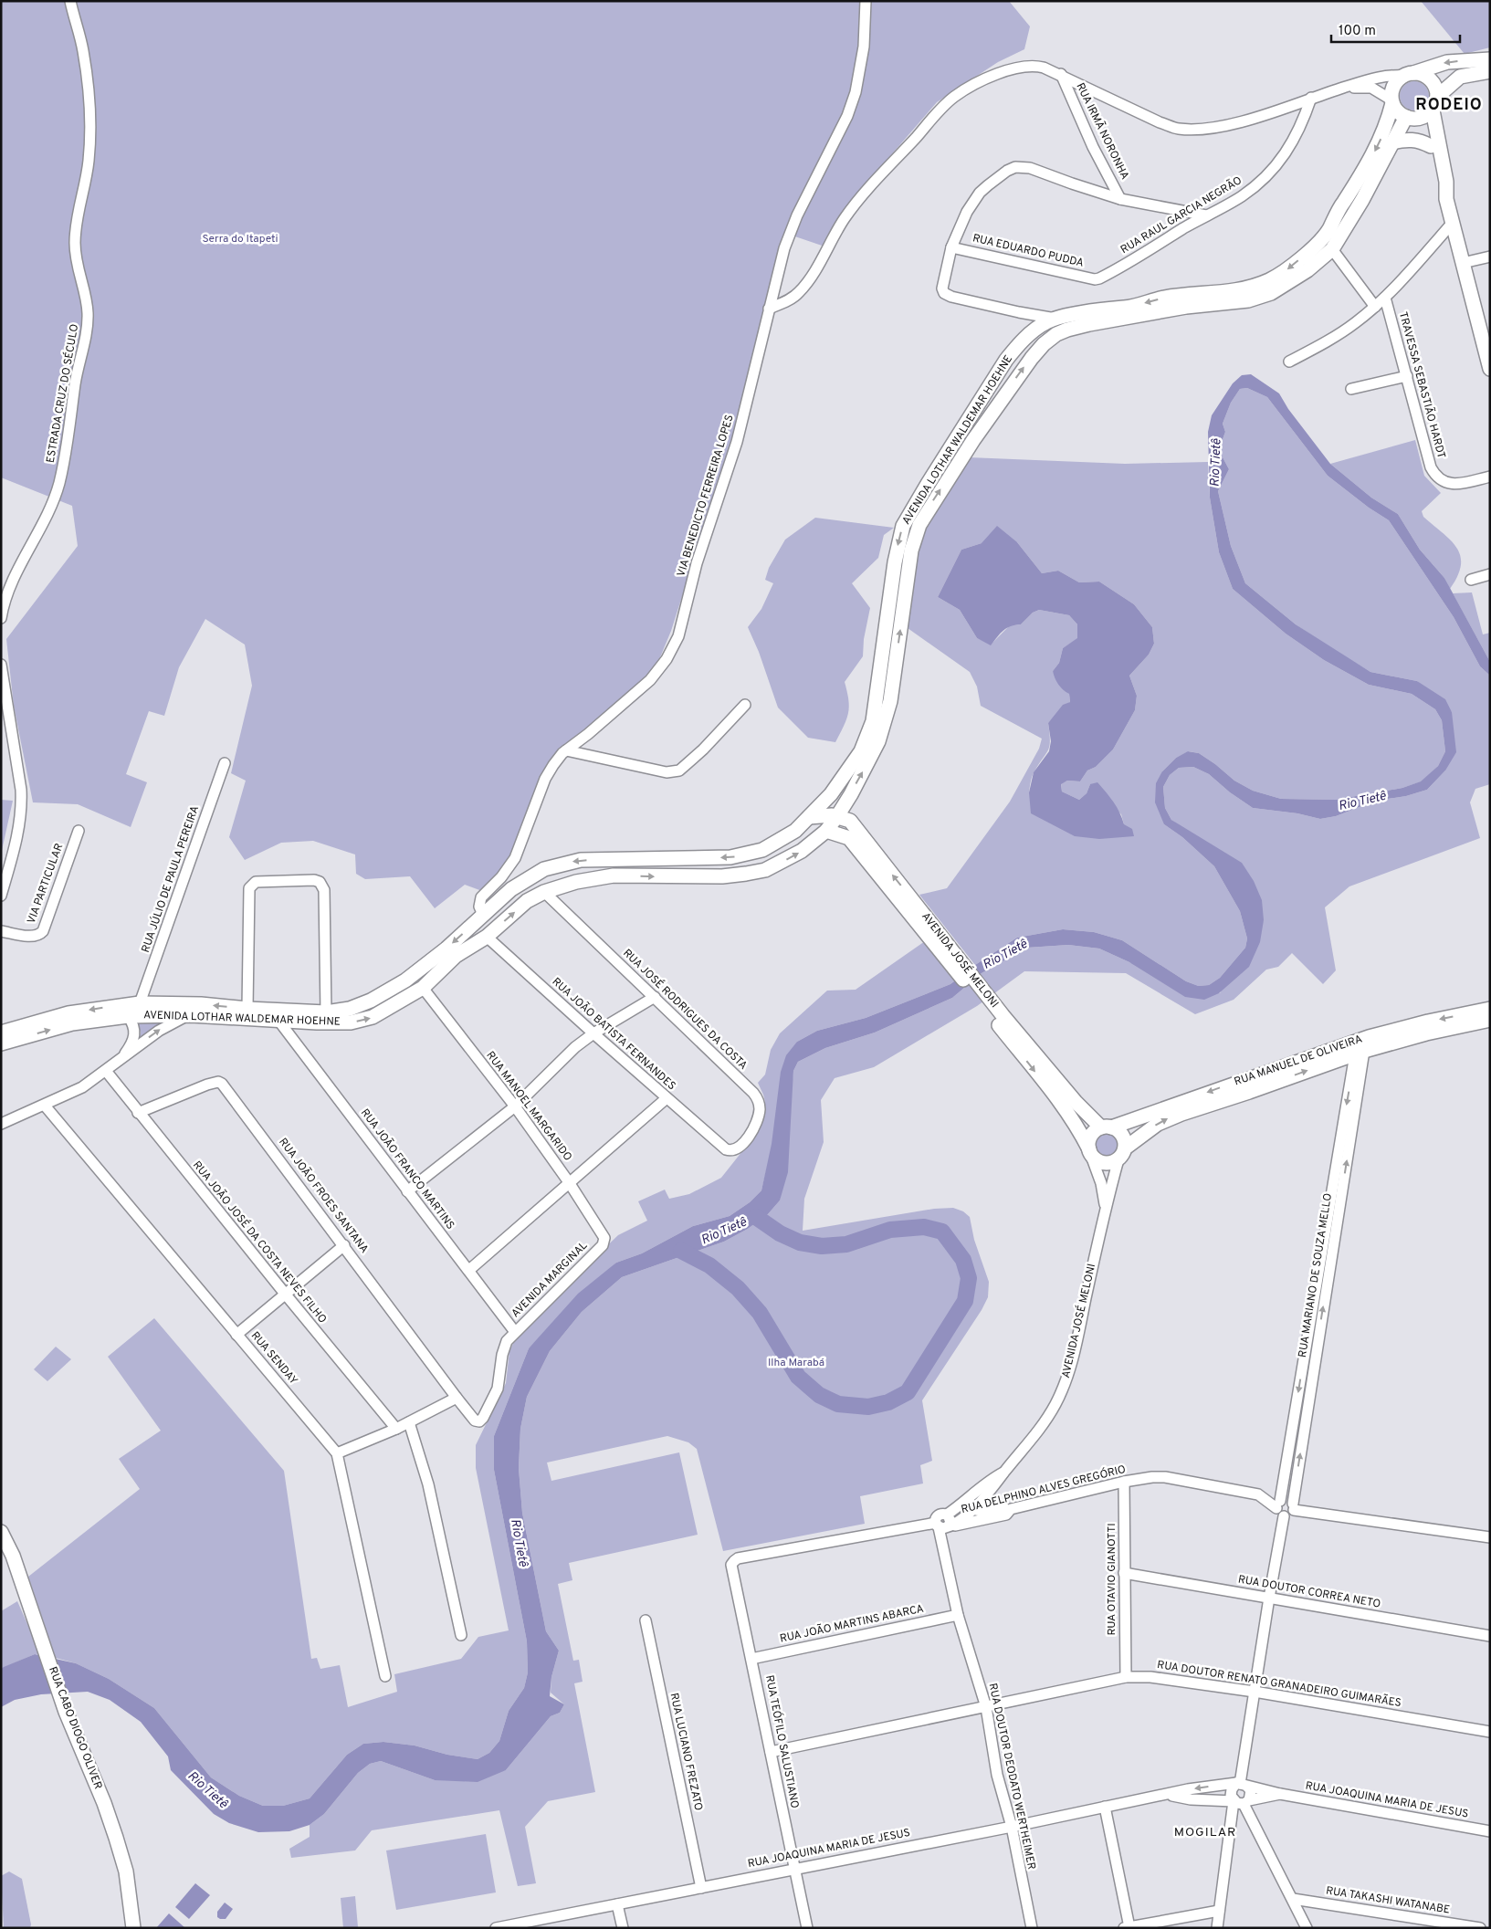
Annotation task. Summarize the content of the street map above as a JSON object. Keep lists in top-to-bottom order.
{
  "streets": {
    "main road": [
      "AVENIDA LOTHAR WALDEMAR HOEHNE",
      "AVENIDA JOSÉ MELONI",
      "RUA MANUEL DE OLIVEIRA",
      "RUA CABO DIOGO OLIVER"
    ],
    "street": [
      "RUA IRMÃ NORONHA",
      "RUA RAUL GARCIA NEGRÃO",
      "RUA EDUARDO PUDDA",
      "TRAVESSA SEBASTIÃO HARDT",
      "ESTRADA CRUZ DO SÉCULO",
      "VIA BENEDICTO FERREIRA LOPES",
      "RUA JÚLIO DE PAULA PEREIRA",
      "VIA PARTICULAR",
      "RUA JOSÉ RODRIGUES DA COSTA",
      "RUA JOÃO BATISTA FERNANDES",
      "RUA MANOEL MARGARIDO",
      "RUA JOÃO FRANCO MARTINS",
      "RUA JOÃO FROES SANTANA",
      "RUA JOÃO JOSÉ DA COSTA NEVES FILHO",
      "RUA MARIANO DE SOUZA MELLO",
      "AVENIDA MARGINAL",
      "RUA SENDAY",
      "RUA DELPHINO ALVES GREGÓRIO",
      "RUA OTAVIO GIANOTTI",
      "RUA DOUTOR CORREA NETO",
      "RUA JOÃO MARTINS ABARCA",
      "RUA DOUTOR RENATO GRANADEIRO GUIMARÃES",
      "RUA TEÓFILO SALUSTIANO",
      "RUA LUCIANO FREZATO",
      "RUA DOUTOR DEODATO WERTHEIMER",
      "RUA JOAQUINA MARIA DE JESUS",
      "RUA TAKASHI WATANABE"
    ]
  },
  "crossings": [
    ["RUA RAUL GARCIA NEGRÃO", "RUA EDUARDO PUDDA"],
    ["AVENIDA LOTHAR WALDEMAR HOEHNE", "VIA BENEDICTO FERREIRA LOPES"],
    ["AVENIDA LOTHAR WALDEMAR HOEHNE", "RUA JÚLIO DE PAULA PEREIRA"],
    ["AVENIDA LOTHAR WALDEMAR HOEHNE", "AVENIDA JOSÉ MELONI"],
    ["AVENIDA LOTHAR WALDEMAR HOEHNE", "RUA JOSÉ RODRIGUES DA COSTA"],
    ["AVENIDA LOTHAR WALDEMAR HOEHNE", "RUA JOÃO BATISTA FERNANDES"],
    ["AVENIDA LOTHAR WALDEMAR HOEHNE", "RUA MANOEL MARGARIDO"],
    ["AVENIDA LOTHAR WALDEMAR HOEHNE", "RUA JOÃO FRANCO MARTINS"],
    ["AVENIDA JOSÉ MELONI", "RUA MANUEL DE OLIVEIRA"],
    ["RUA JOSÉ RODRIGUES DA COSTA", "RUA JOÃO BATISTA FERNANDES"],
    ["RUA MANUEL DE OLIVEIRA", "RUA MARIANO DE SOUZA MELLO"],
    ["RUA MANOEL MARGARIDO", "AVENIDA MARGINAL"],
    ["RUA JOÃO FRANCO MARTINS", "AVENIDA MARGINAL"],
    ["RUA JOÃO FROES SANTANA", "RUA JOÃO JOSÉ DA COSTA NEVES FILHO"],
    ["RUA JOÃO FROES SANTANA", "AVENIDA MARGINAL"],
    ["RUA MARIANO DE SOUZA MELLO", "RUA DELPHINO ALVES GREGÓRIO"],
    ["RUA DELPHINO ALVES GREGÓRIO", "RUA OTAVIO GIANOTTI"],
    ["RUA DELPHINO ALVES GREGÓRIO", "RUA TEÓFILO SALUSTIANO"],
    ["RUA DELPHINO ALVES GREGÓRIO", "RUA DOUTOR DEODATO WERTHEIMER"],
    ["RUA OTAVIO GIANOTTI", "RUA DOUTOR CORREA NETO"],
    ["RUA OTAVIO GIANOTTI", "RUA DOUTOR RENATO GRANADEIRO GUIMARÃES"],
    ["RUA JOÃO MARTINS ABARCA", "RUA TEÓFILO SALUSTIANO"],
    ["RUA JOÃO MARTINS ABARCA", "RUA DOUTOR DEODATO WERTHEIMER"],
    ["RUA DOUTOR RENATO GRANADEIRO GUIMARÃES", "RUA TEÓFILO SALUSTIANO"],
    ["RUA DOUTOR RENATO GRANADEIRO GUIMARÃES", "RUA DOUTOR DEODATO WERTHEIMER"],
    ["RUA TEÓFILO SALUSTIANO", "RUA JOAQUINA MARIA DE JESUS"],
    ["RUA LUCIANO FREZATO", "RUA JOAQUINA MARIA DE JESUS"],
    ["RUA DOUTOR DEODATO WERTHEIMER", "RUA JOAQUINA MARIA DE JESUS"]
  ],
  "districts": ["RODEIO", "MOGILAR"],
  "water": ["Rio Tietê"],
  "parks": ["Serra do Itapeti", "Ilha Marabá"],
  "scale_bar": "100 m"
}
